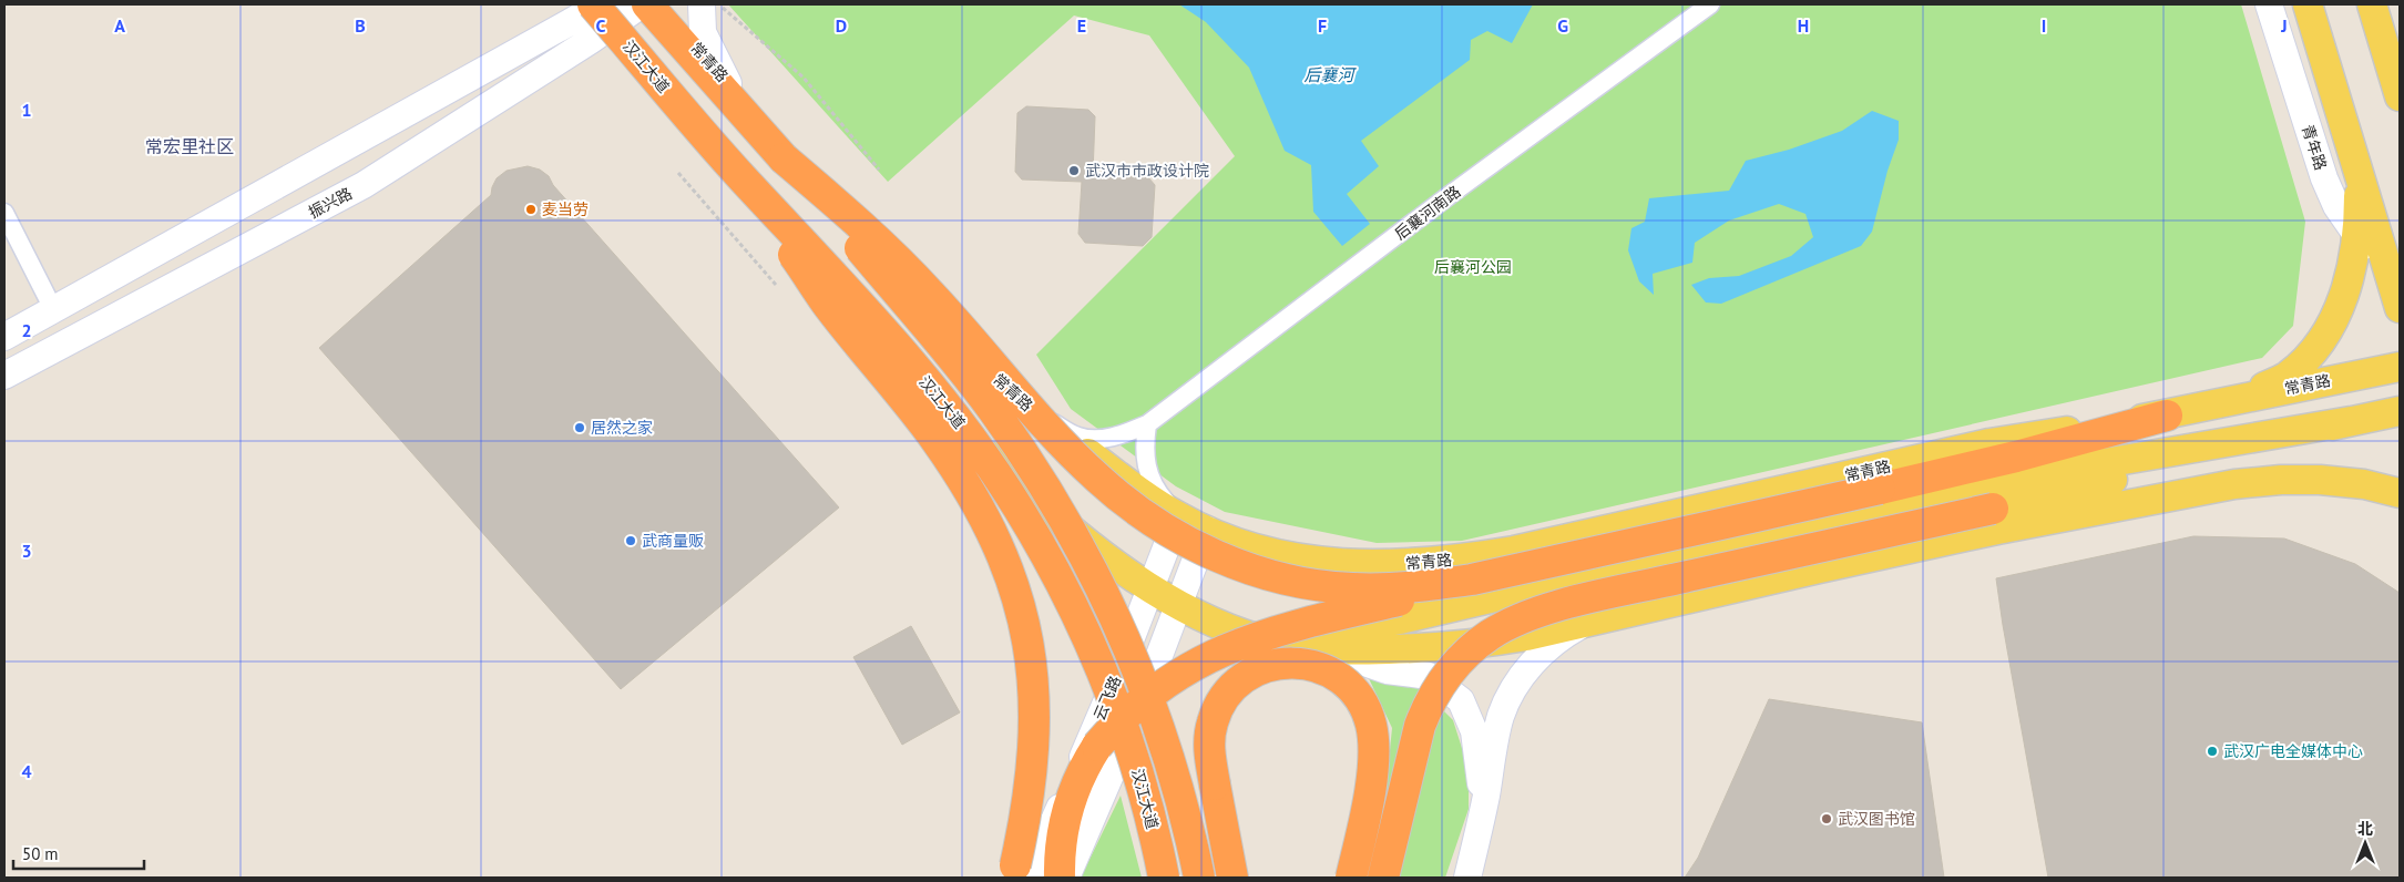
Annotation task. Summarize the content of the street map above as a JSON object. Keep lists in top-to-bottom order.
{
  "streets": {
    "highway": ["汉江大道"],
    "main road": ["常青路", "青年路"],
    "street": ["振兴路", "后襄河南路", "云飞路"]
  },
  "crossings": [
    ["常青路", "后襄河南路"],
    ["常青路", "云飞路"],
    ["汉江大道", "振兴路"]
  ],
  "districts": ["常宏里社区"],
  "water": ["后襄河"],
  "parks": ["后襄河公园"],
  "places": [
    "武汉市市政设计院",
    "麦当劳",
    "居然之家",
    "武商量贩",
    "武汉广电全媒体中心",
    "武汉图书馆"
  ],
  "scale_bar": "50 m",
  "north": "top",
  "grid": {
    "columns": [
      "A",
      "B",
      "C",
      "D",
      "E",
      "F",
      "G",
      "H",
      "I",
      "J"
    ],
    "rows": [
      "1",
      "2",
      "3",
      "4"
    ]
  }
}
